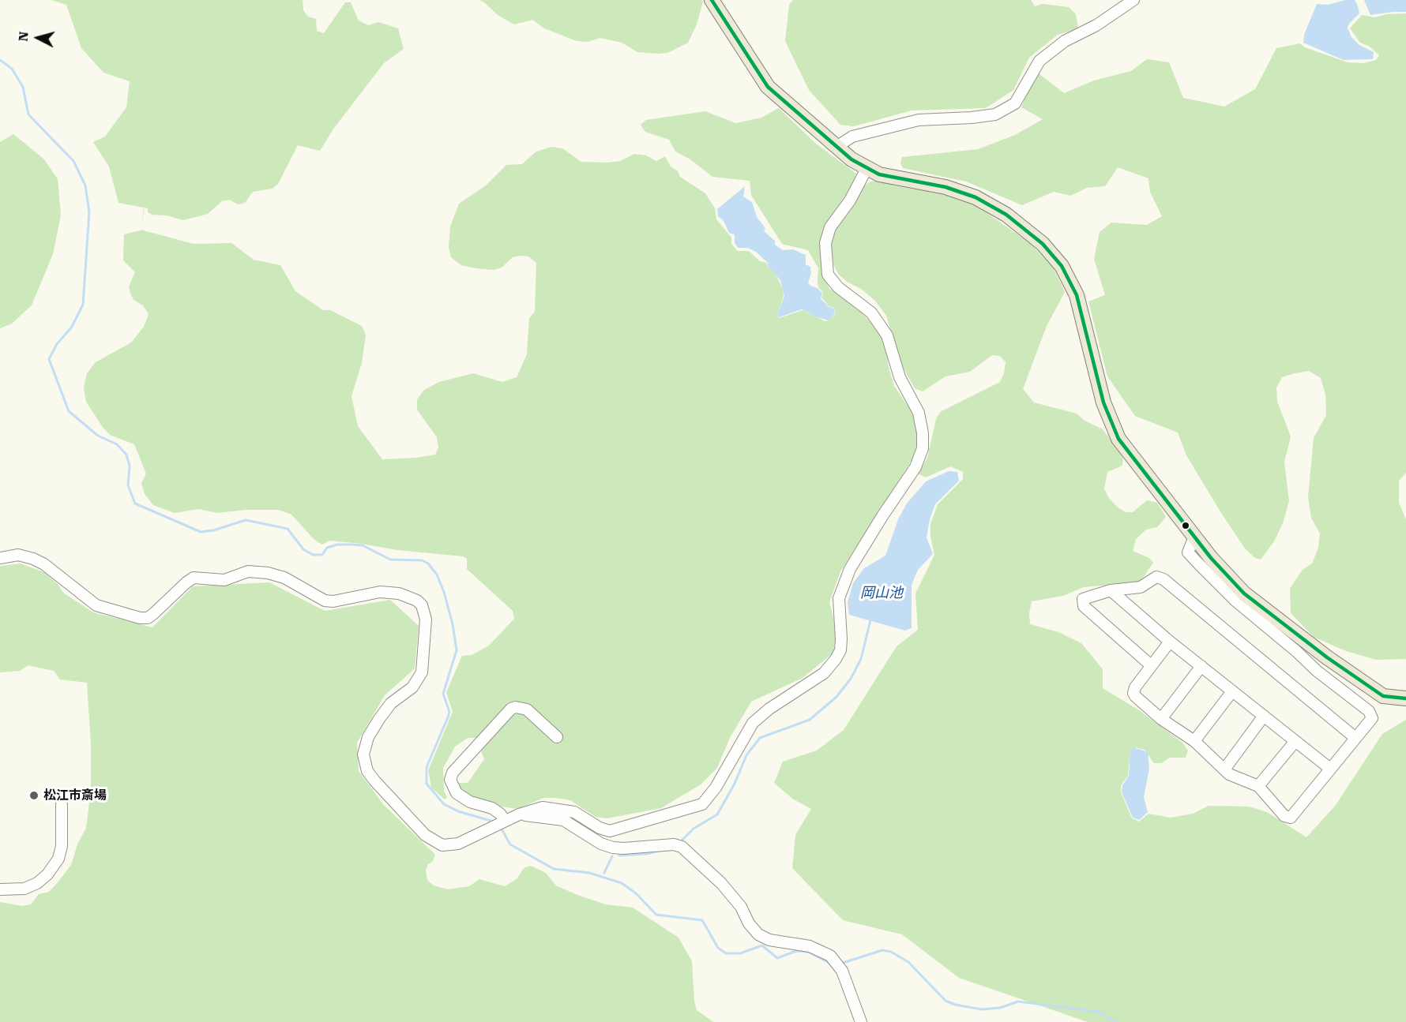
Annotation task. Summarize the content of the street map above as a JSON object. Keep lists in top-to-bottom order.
{
  "water": ["岡山池"],
  "places": ["松江市斎場"],
  "north": "left"
}
